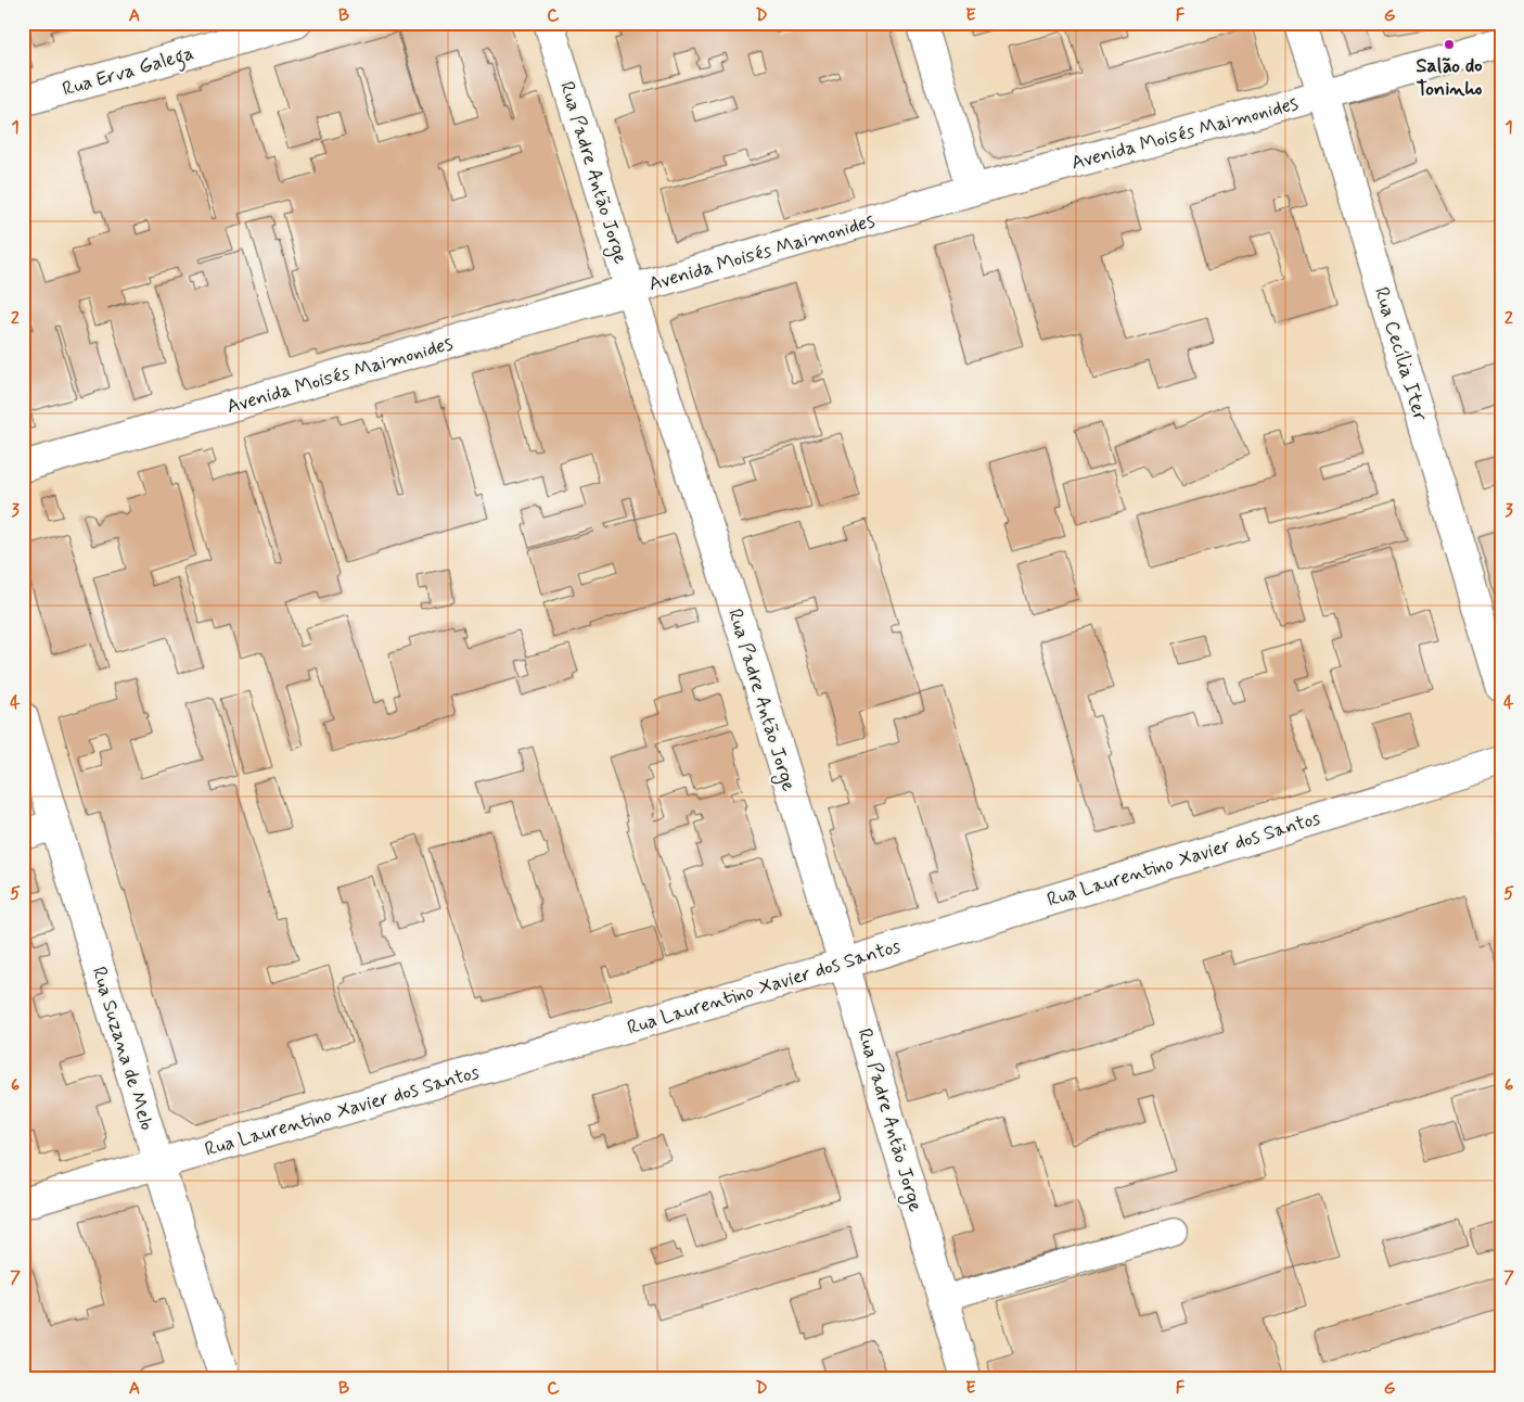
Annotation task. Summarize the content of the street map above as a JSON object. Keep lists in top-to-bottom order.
{
  "streets": {
    "street": [
      "Rua Erva Galega",
      "Avenida Moisés Maimonides",
      "Rua Padre Antão Jorge",
      "Rua Cecília Iter",
      "Rua Laurentino Xavier dos Santos",
      "Rua Suzana de Melo"
    ]
  },
  "crossings": [
    ["Avenida Moisés Maimonides", "Rua Padre Antão Jorge"],
    ["Avenida Moisés Maimonides", "Rua Cecília Iter"],
    ["Rua Padre Antão Jorge", "Rua Laurentino Xavier dos Santos"],
    ["Rua Laurentino Xavier dos Santos", "Rua Suzana de Melo"]
  ],
  "places": ["Salão do Toninho"],
  "grid": {
    "columns": [
      "A",
      "B",
      "C",
      "D",
      "E",
      "F",
      "G"
    ],
    "rows": [
      "1",
      "2",
      "3",
      "4",
      "5",
      "6",
      "7"
    ]
  }
}
